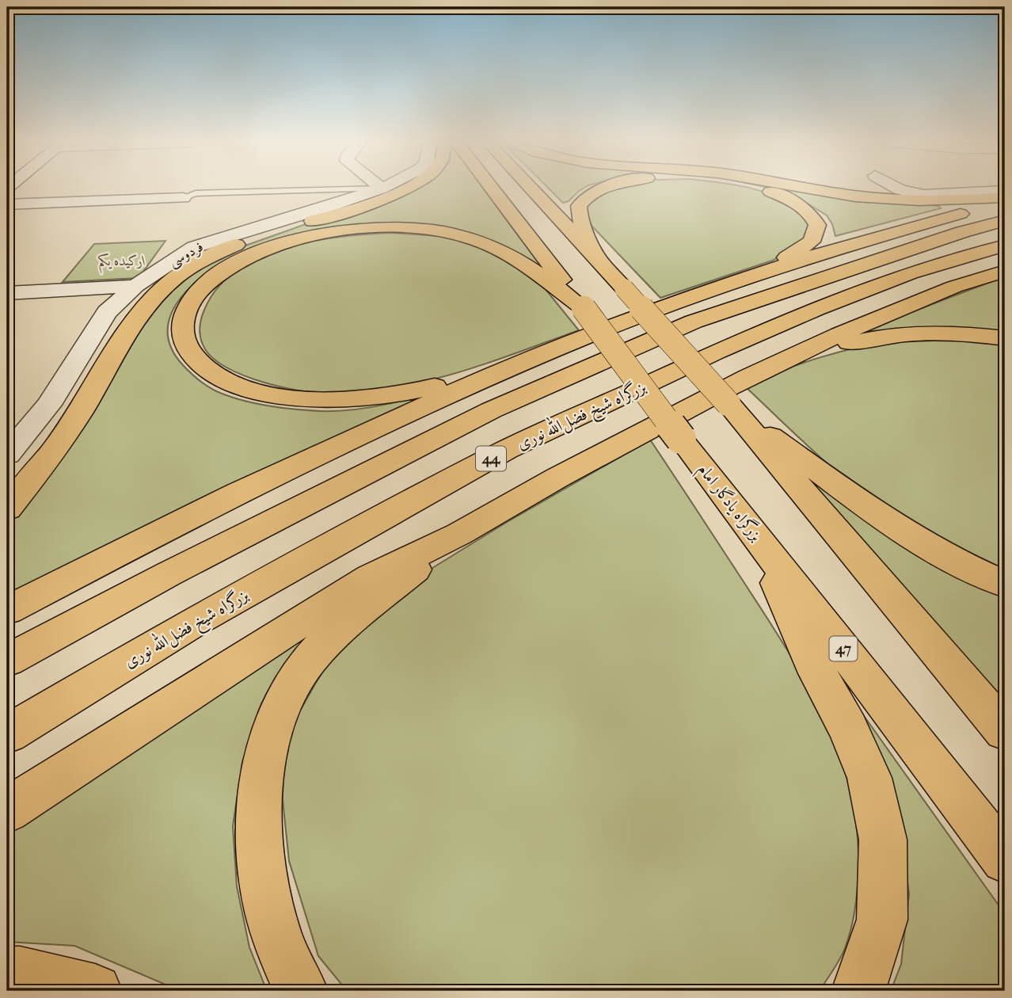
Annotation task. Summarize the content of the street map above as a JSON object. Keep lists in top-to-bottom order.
{
  "streets": {
    "highway": [
      "بزرگراه شیخ فضل‌الله نوری",
      "44",
      "بزرگراه یادگار امام",
      "47"
    ],
    "street": ["فردوسی"]
  },
  "parks": ["ارکیده یکم"]
}
